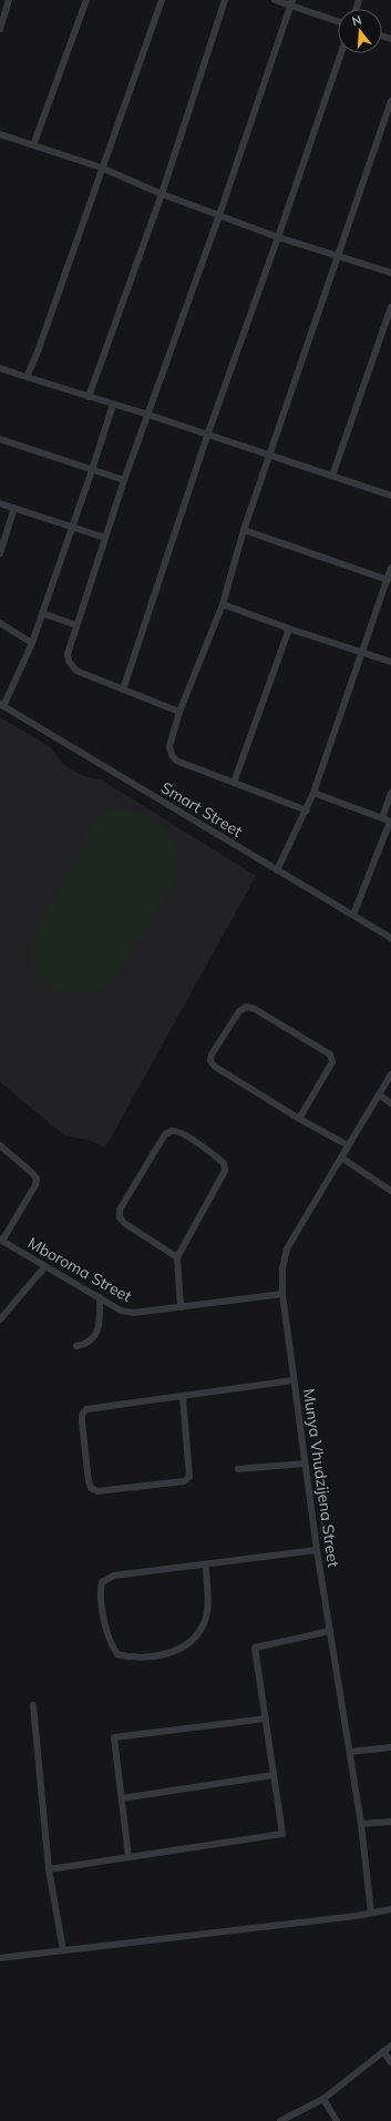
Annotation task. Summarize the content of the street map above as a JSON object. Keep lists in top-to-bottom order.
{
  "streets": {
    "street": ["Smart Street", "Mboroma Street", "Munya Vhudzijena Street"]
  },
  "crossings": [
    ["Mboroma Street", "Munya Vhudzijena Street"]
  ],
  "north": "top"
}
